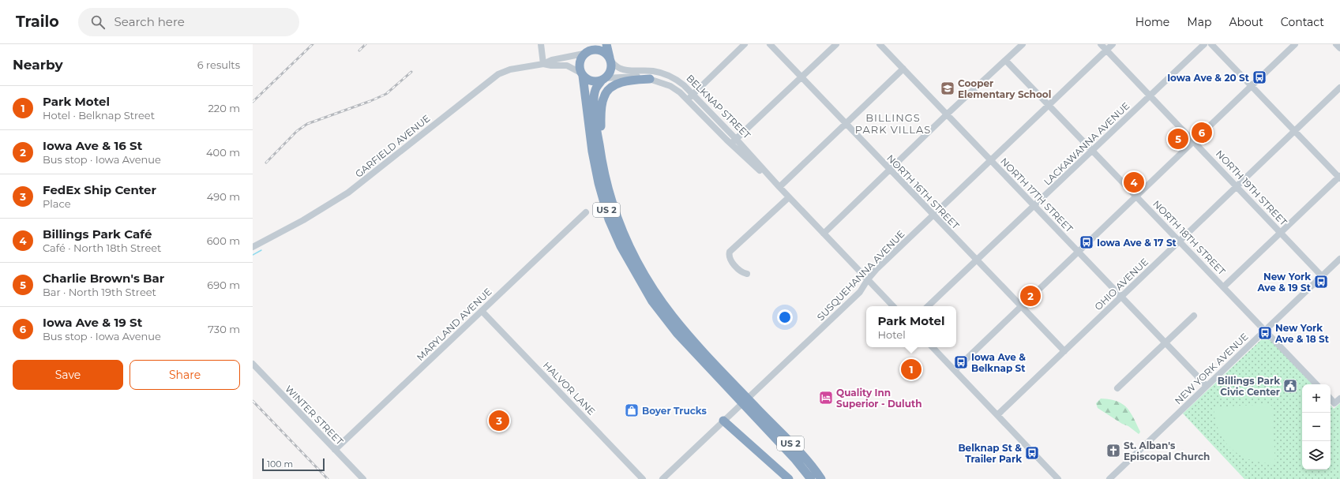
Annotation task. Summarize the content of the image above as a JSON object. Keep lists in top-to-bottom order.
{
  "streets": {
    "highway": ["US 2"],
    "street": [
      "BELKNAP STREET",
      "LACKAWANNA AVENUE",
      "GARFIELD AVENUE",
      "NORTH 19TH STREET",
      "NORTH 16TH STREET",
      "NORTH 17TH STREET",
      "NORTH 18TH STREET",
      "SUSQUEHANNA AVENUE",
      "OHIO AVENUE",
      "MARYLAND AVENUE",
      "NEW YORK AVENUE",
      "HALVOR LANE",
      "WINTER STREET"
    ]
  },
  "crossings": [
    ["BELKNAP STREET", "GARFIELD AVENUE"],
    ["BELKNAP STREET", "US 2"],
    ["BELKNAP STREET", "SUSQUEHANNA AVENUE"],
    ["LACKAWANNA AVENUE", "NORTH 19TH STREET"],
    ["LACKAWANNA AVENUE", "NORTH 16TH STREET"],
    ["LACKAWANNA AVENUE", "NORTH 17TH STREET"],
    ["LACKAWANNA AVENUE", "NORTH 18TH STREET"],
    ["GARFIELD AVENUE", "US 2"],
    ["NORTH 19TH STREET", "SUSQUEHANNA AVENUE"],
    ["NORTH 19TH STREET", "OHIO AVENUE"],
    ["NORTH 19TH STREET", "NEW YORK AVENUE"],
    ["NORTH 16TH STREET", "SUSQUEHANNA AVENUE"],
    ["NORTH 16TH STREET", "OHIO AVENUE"],
    ["NORTH 17TH STREET", "SUSQUEHANNA AVENUE"],
    ["NORTH 17TH STREET", "OHIO AVENUE"],
    ["NORTH 17TH STREET", "NEW YORK AVENUE"],
    ["NORTH 18TH STREET", "SUSQUEHANNA AVENUE"],
    ["NORTH 18TH STREET", "OHIO AVENUE"],
    ["NORTH 18TH STREET", "NEW YORK AVENUE"],
    ["MARYLAND AVENUE", "HALVOR LANE"],
    ["MARYLAND AVENUE", "WINTER STREET"]
  ],
  "districts": ["BILLINGS PARK VILLAS"],
  "places": {
    "bus stop": [
      "Iowa Ave & 20 St",
      "Iowa Ave & 17 St",
      "New York Ave & 19 St",
      "New York Ave & 18 St",
      "Iowa Ave & Belknap St",
      "Belknap St & Trailer Park"
    ],
    "school or university": ["Cooper Elementary School"],
    "public building": ["Billings Park Civic Center"],
    "hotel": ["Quality Inn Superior - Duluth"],
    "shop": ["Boyer Trucks"],
    "church": ["St. Alban's Episcopal Church"]
  },
  "scale_bar": "100 m",
  "page": {
    "header": "Trailo",
    "search": "Search here",
    "nav": [
      "Home",
      "Map",
      "About",
      "Contact"
    ],
    "heading": ["Nearby", "6 results"],
    "list": [
      {
        "mark": "1",
        "name": "Park Motel",
        "note": "Hotel · Belknap Street",
        "value": "220 m"
      },
      {
        "mark": "2",
        "name": "Iowa Ave & 16 St",
        "note": "Bus stop · Iowa Avenue",
        "value": "400 m"
      },
      {
        "mark": "3",
        "name": "FedEx Ship Center",
        "note": "Place",
        "value": "490 m"
      },
      {
        "mark": "4",
        "name": "Billings Park Café",
        "note": "Café · North 18th Street",
        "value": "600 m"
      },
      {
        "mark": "5",
        "name": "Charlie Brown's Bar",
        "note": "Bar · North 19th Street",
        "value": "690 m"
      },
      {
        "mark": "6",
        "name": "Iowa Ave & 19 St",
        "note": "Bus stop · Iowa Avenue",
        "value": "730 m"
      }
    ],
    "pins": [
      "6",
      "5",
      "4",
      "2",
      "1",
      "3"
    ],
    "popup": ["Park Motel", "Hotel"],
    "buttons": ["Save", "Share"],
    "map_buttons": ["+", "−"],
    "scale": "100 m"
  }
}
